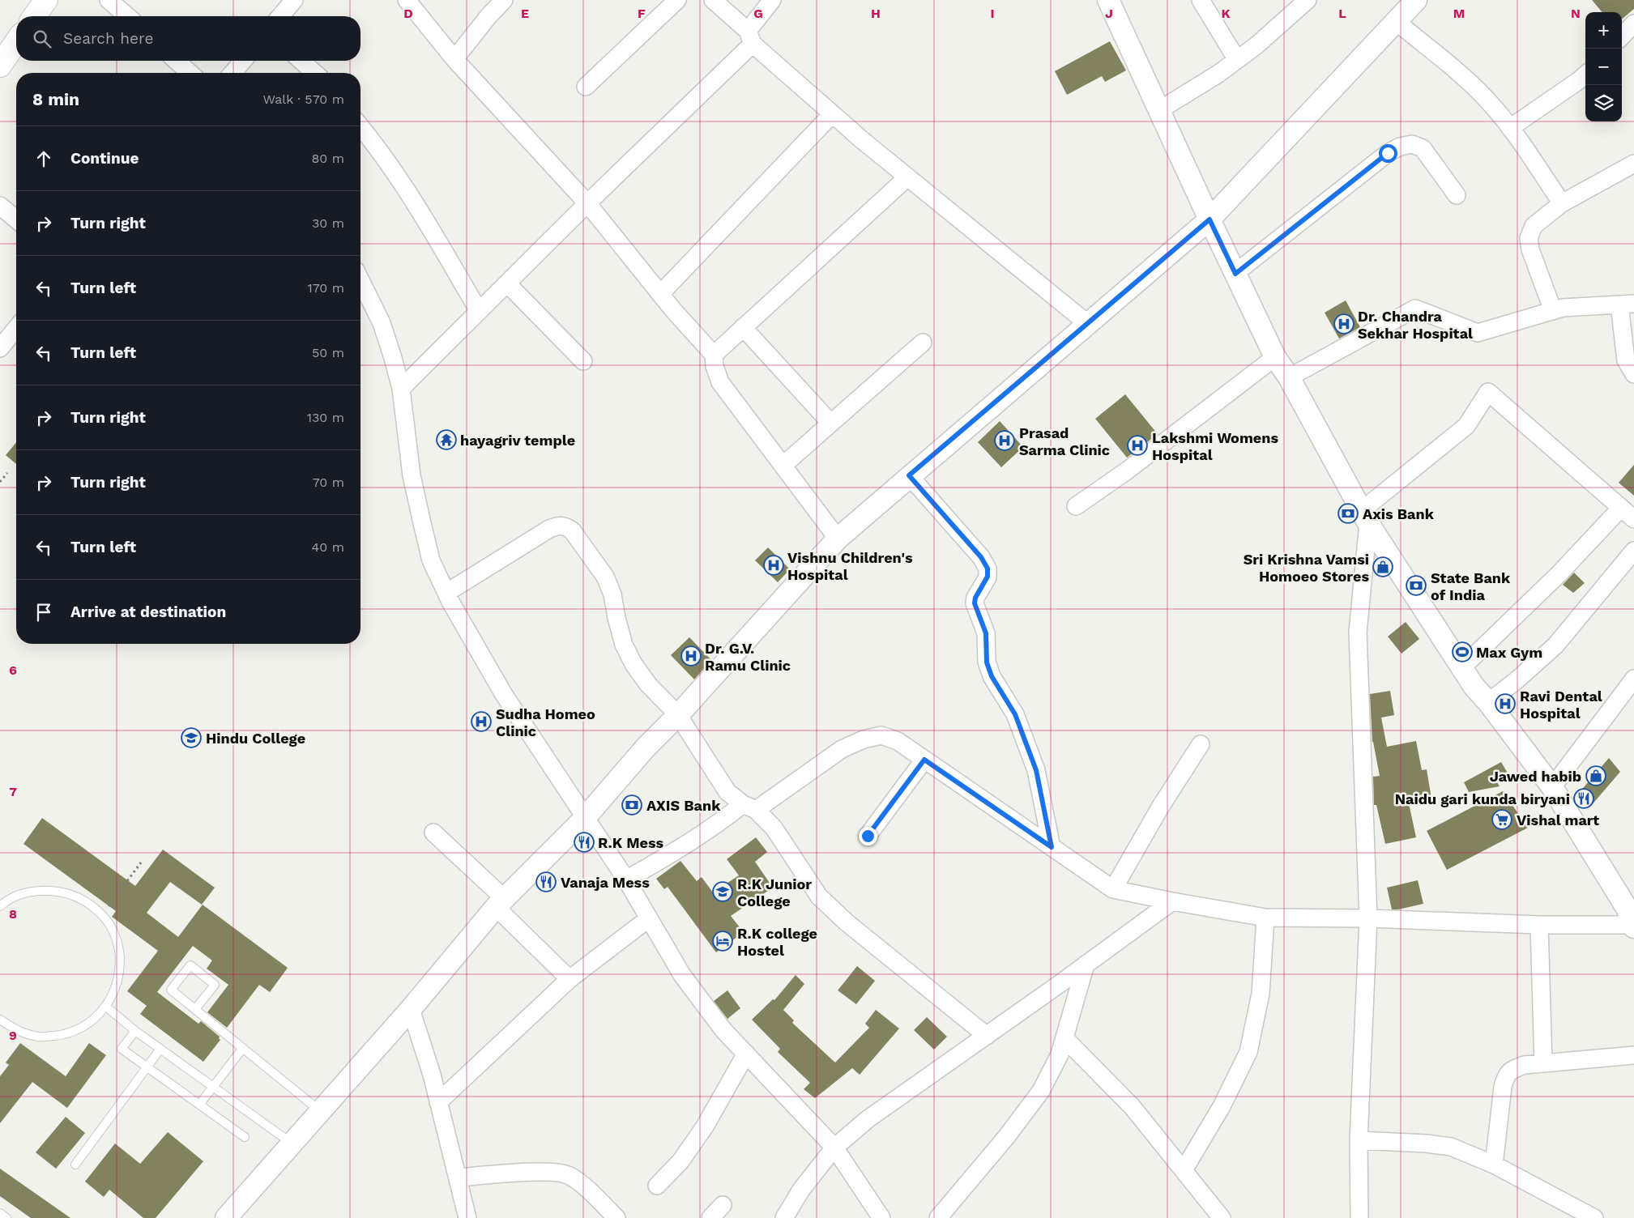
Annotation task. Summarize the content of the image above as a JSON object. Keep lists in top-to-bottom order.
{
  "places": {
    "hospital": [
      "Dr. Chandra Sekhar Hospital",
      "Prasad Sarma Clinic",
      "Lakshmi Womens Hospital",
      "Vishnu Children's Hospital",
      "Dr. G.V. Ramu Clinic",
      "Ravi Dental Hospital",
      "Sudha Homeo Clinic"
    ],
    "temple": ["hayagriv temple"],
    "bank": ["Axis Bank", "State Bank of India", "AXIS Bank"],
    "shop": ["Sri Krishna Vamsi Homoeo Stores", "Jawed habib"],
    "sports": ["Max Gym"],
    "school or university": ["Hindu College", "R.K Junior College"],
    "restaurant": ["Naidu gari kunda biryani", "R.K Mess", "Vanaja Mess"],
    "supermarket": ["Vishal mart"],
    "hotel": ["R.K college Hostel"]
  },
  "page": {
    "map_buttons": ["+", "−"],
    "search": "Search here",
    "heading": ["8 min", "Walk · 570 m"],
    "list": [
      ["Continue", "80 m"],
      ["Turn right", "30 m"],
      ["Turn left", "170 m"],
      ["Turn left", "50 m"],
      ["Turn right", "130 m"],
      ["Turn right", "70 m"],
      ["Turn left", "40 m"],
      "Arrive at destination"
    ]
  },
  "grid": {
    "columns": [
      "D",
      "E",
      "F",
      "G",
      "H",
      "I",
      "J",
      "K",
      "L",
      "M",
      "N"
    ],
    "rows": [
      "6",
      "7",
      "8",
      "9"
    ]
  }
}
